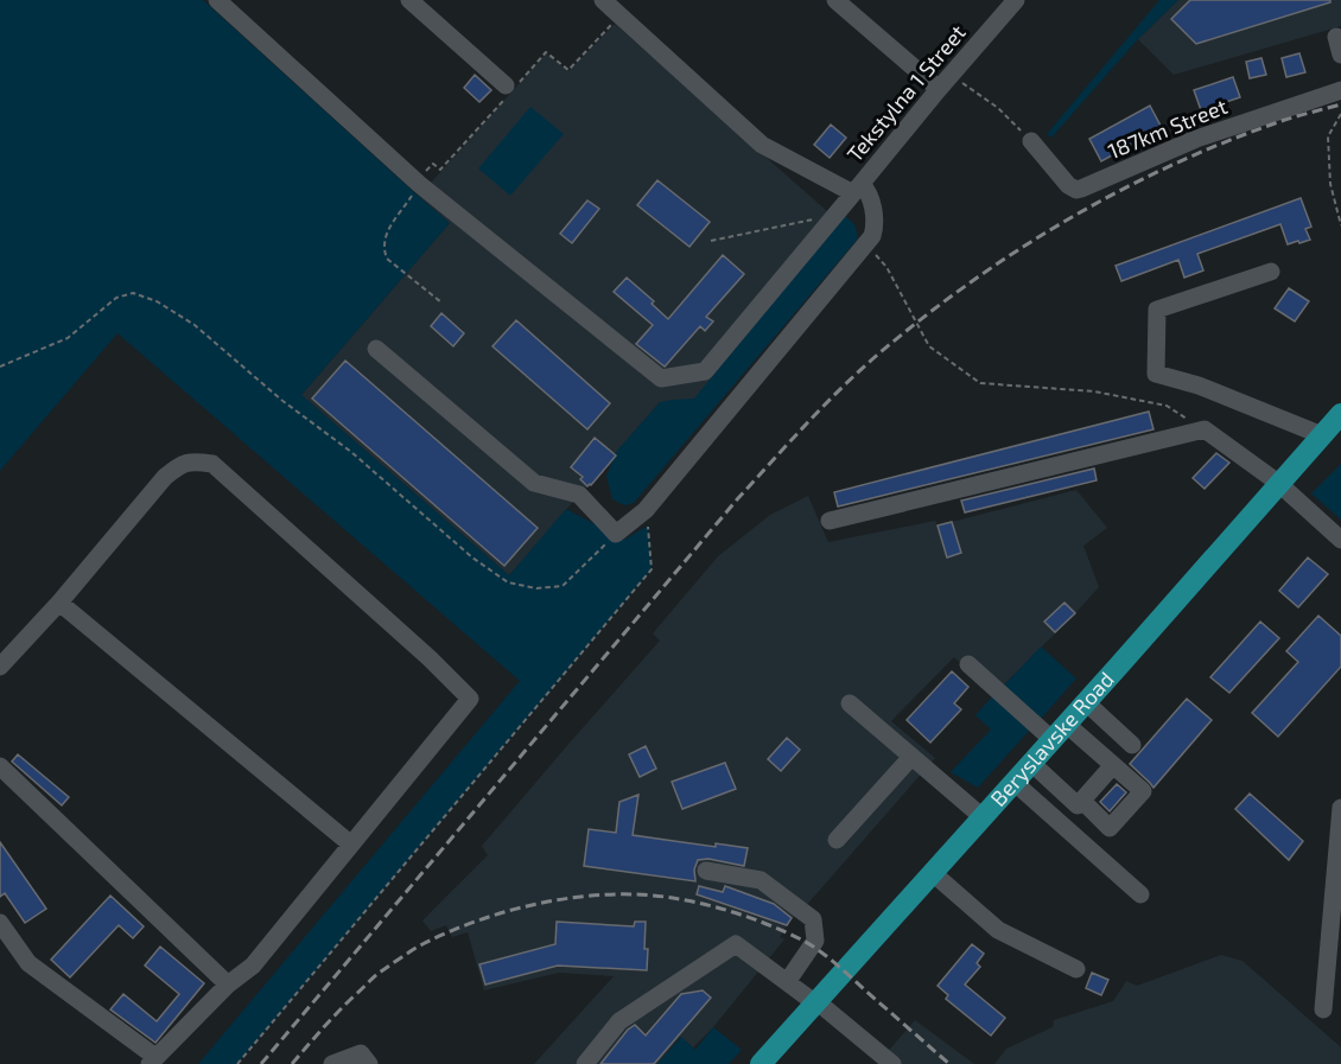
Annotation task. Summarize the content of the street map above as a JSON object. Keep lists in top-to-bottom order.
{
  "streets": {
    "main road": ["Beryslavske Road"],
    "street": ["Tekstylna 1 Street", "187km Street"]
  }
}
